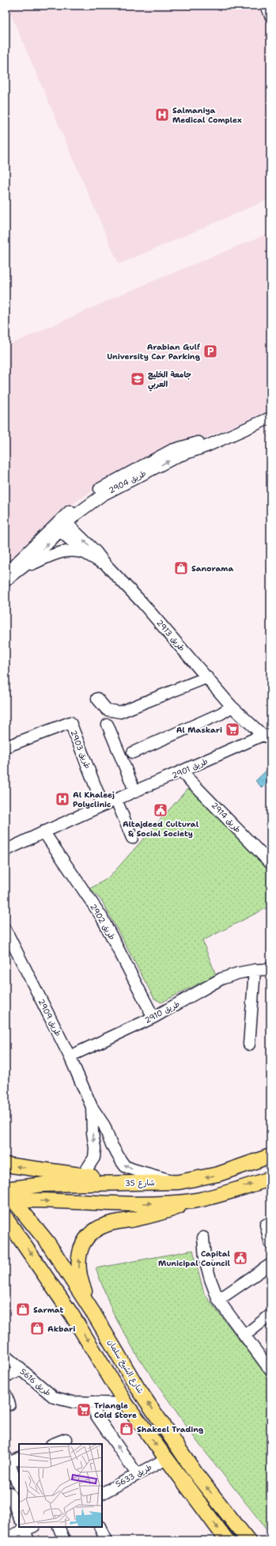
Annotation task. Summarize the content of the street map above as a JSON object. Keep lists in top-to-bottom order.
{
  "streets": {
    "main road": ["شارع 35", "شارع الشيخ سلمان"],
    "street": [
      "طريق 2904",
      "طريق 2913",
      "طريق 2903",
      "طريق 2901",
      "طريق 2914",
      "طريق 2902",
      "طريق 2910",
      "طريق 2909",
      "طريق 5616",
      "طريق 5633"
    ]
  },
  "crossings": [
    ["طريق 2904", "طريق 2913"],
    ["طريق 2913", "طريق 2901"],
    ["طريق 2903", "طريق 2901"],
    ["طريق 2901", "طريق 2914"],
    ["طريق 2901", "طريق 2902"],
    ["طريق 2902", "طريق 2910"],
    ["طريق 2910", "طريق 2909"],
    ["طريق 2909", "شارع 35"],
    ["شارع 35", "شارع الشيخ سلمان"]
  ],
  "places": {
    "hospital": ["Salmaniya Medical Complex", "Al Khaleej Polyclinic"],
    "parking": ["Arabian Gulf University Car Parking"],
    "school or university": ["جامعة الخليج العربي"],
    "shop": [
      "Sanorama",
      "Sarmat",
      "Akbari",
      "Shakeel Trading"
    ],
    "supermarket": ["Al Maskari", "Triangle Cold Store"],
    "public building": ["Altajdeed Cultural & Social Society", "Capital Municipal Council"]
  }
}
